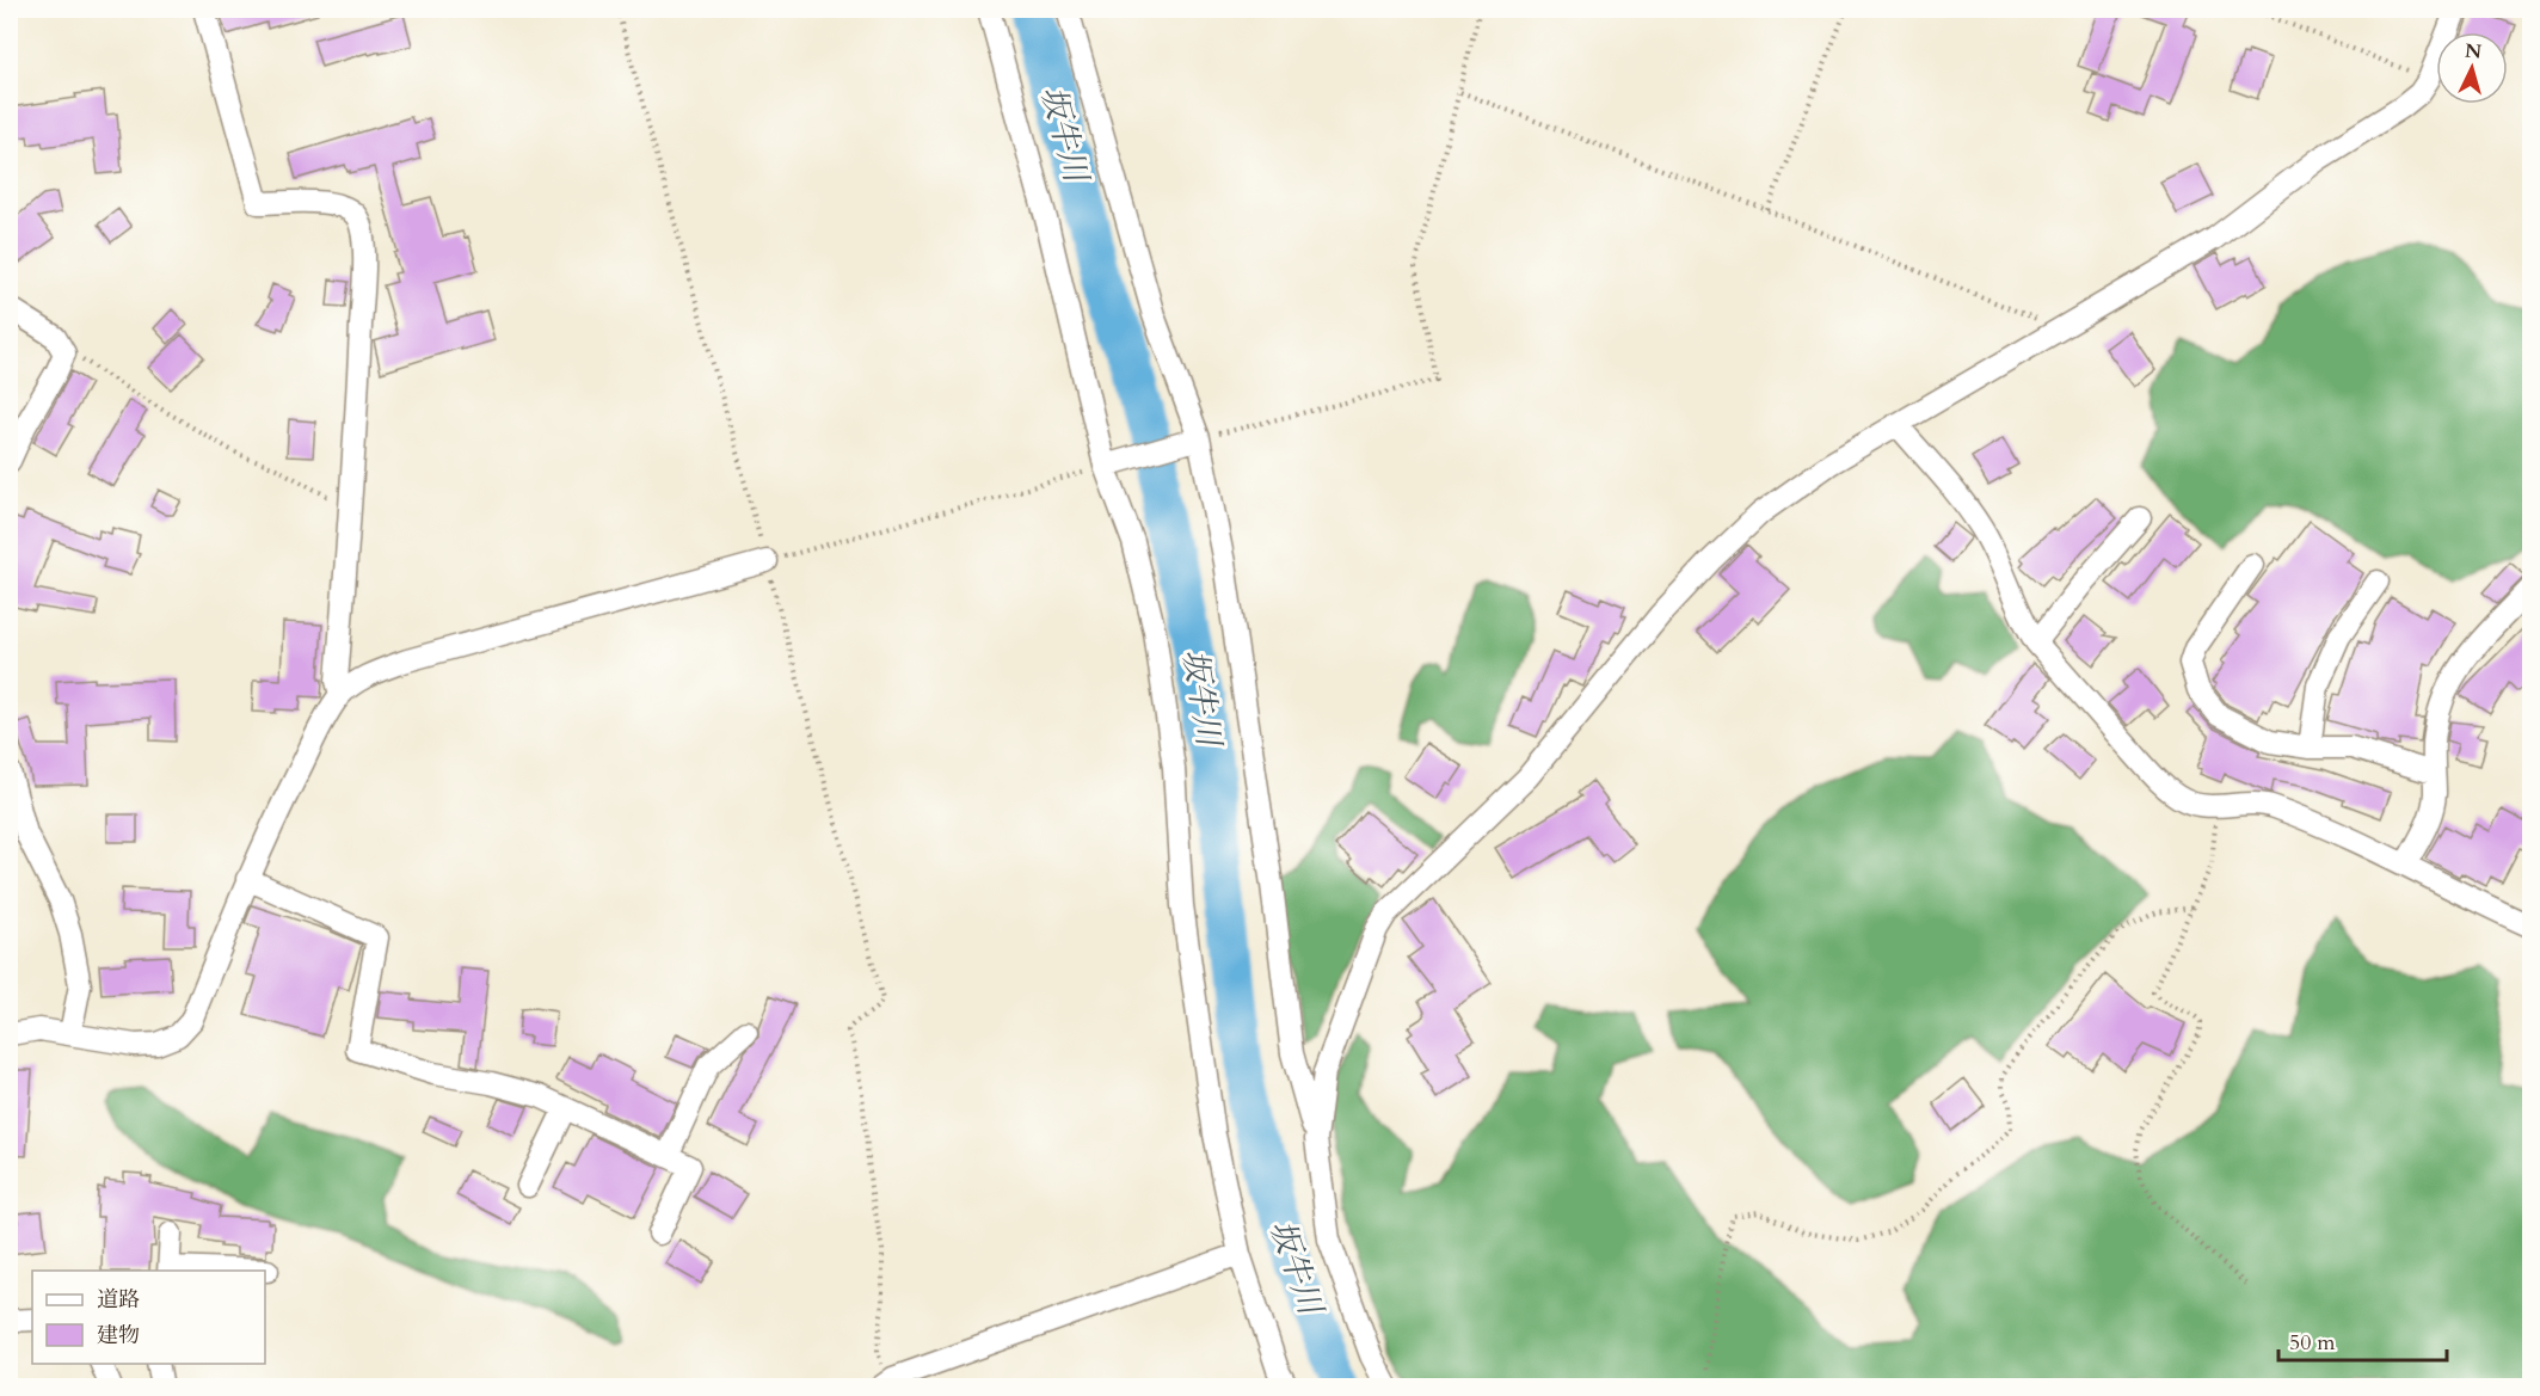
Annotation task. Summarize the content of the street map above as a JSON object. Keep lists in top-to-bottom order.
{
  "water": ["坂牛川"],
  "legend": ["道路", "建物"],
  "scale_bar": "50 m",
  "north": "top"
}
